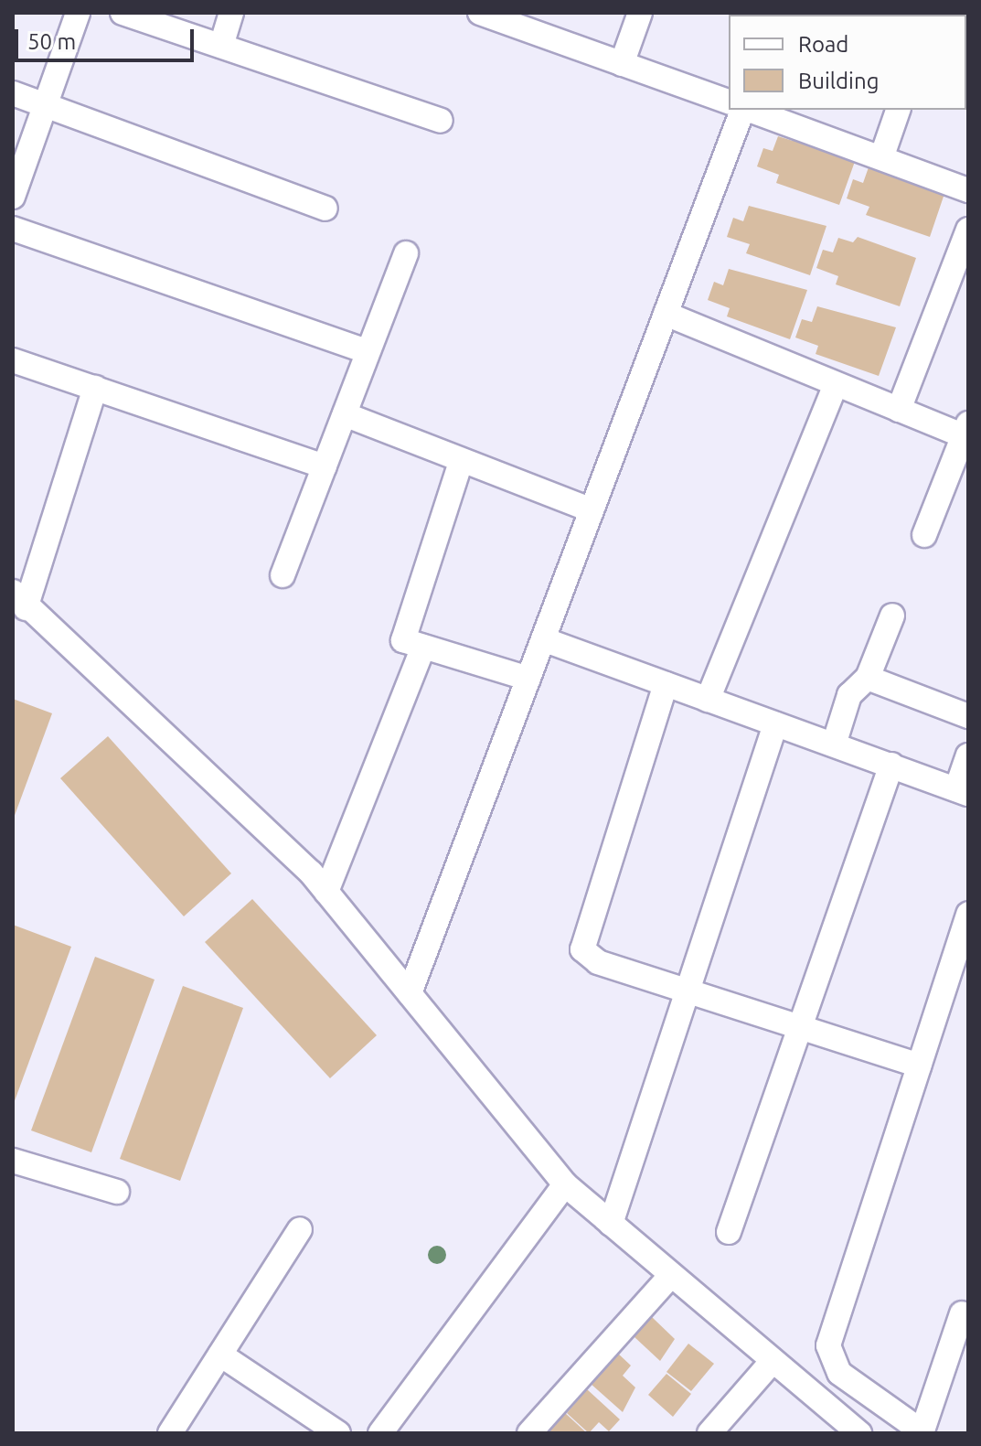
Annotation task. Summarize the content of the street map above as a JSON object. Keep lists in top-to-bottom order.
{
  "legend": ["Road", "Building"],
  "scale_bar": "50 m"
}
